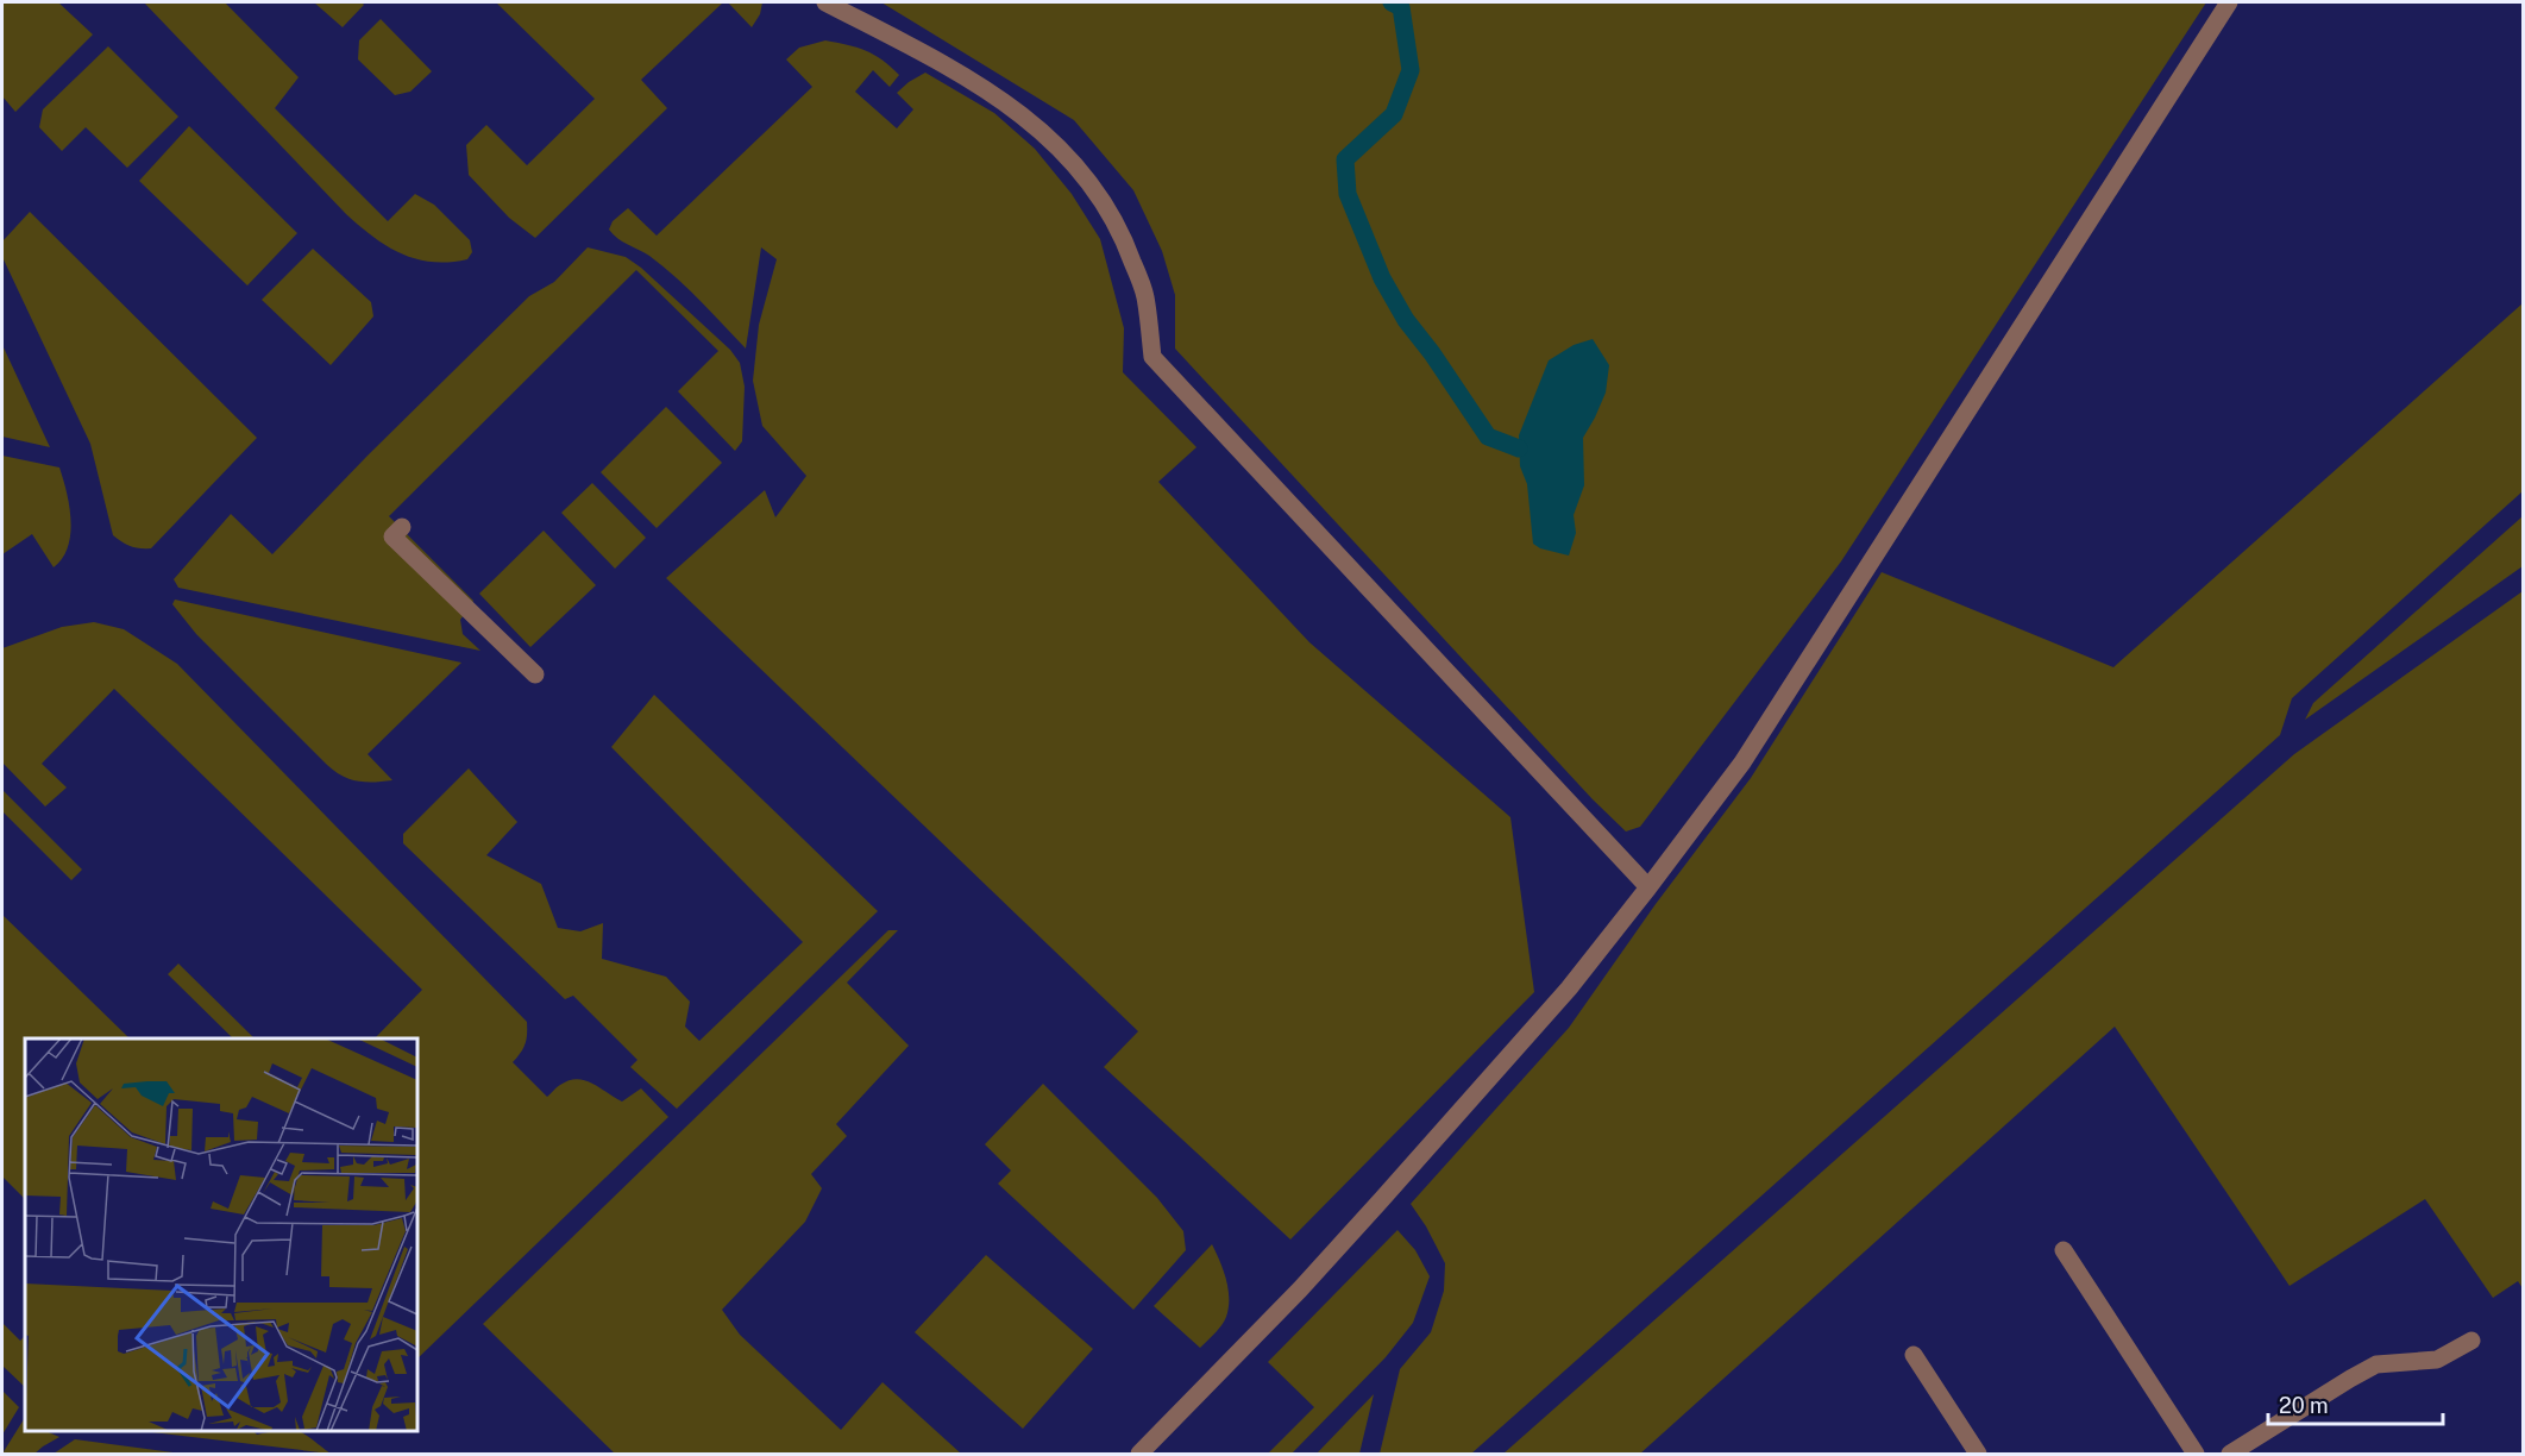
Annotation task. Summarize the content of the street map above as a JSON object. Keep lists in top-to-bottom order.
{
  "scale_bar": "20 m"
}
